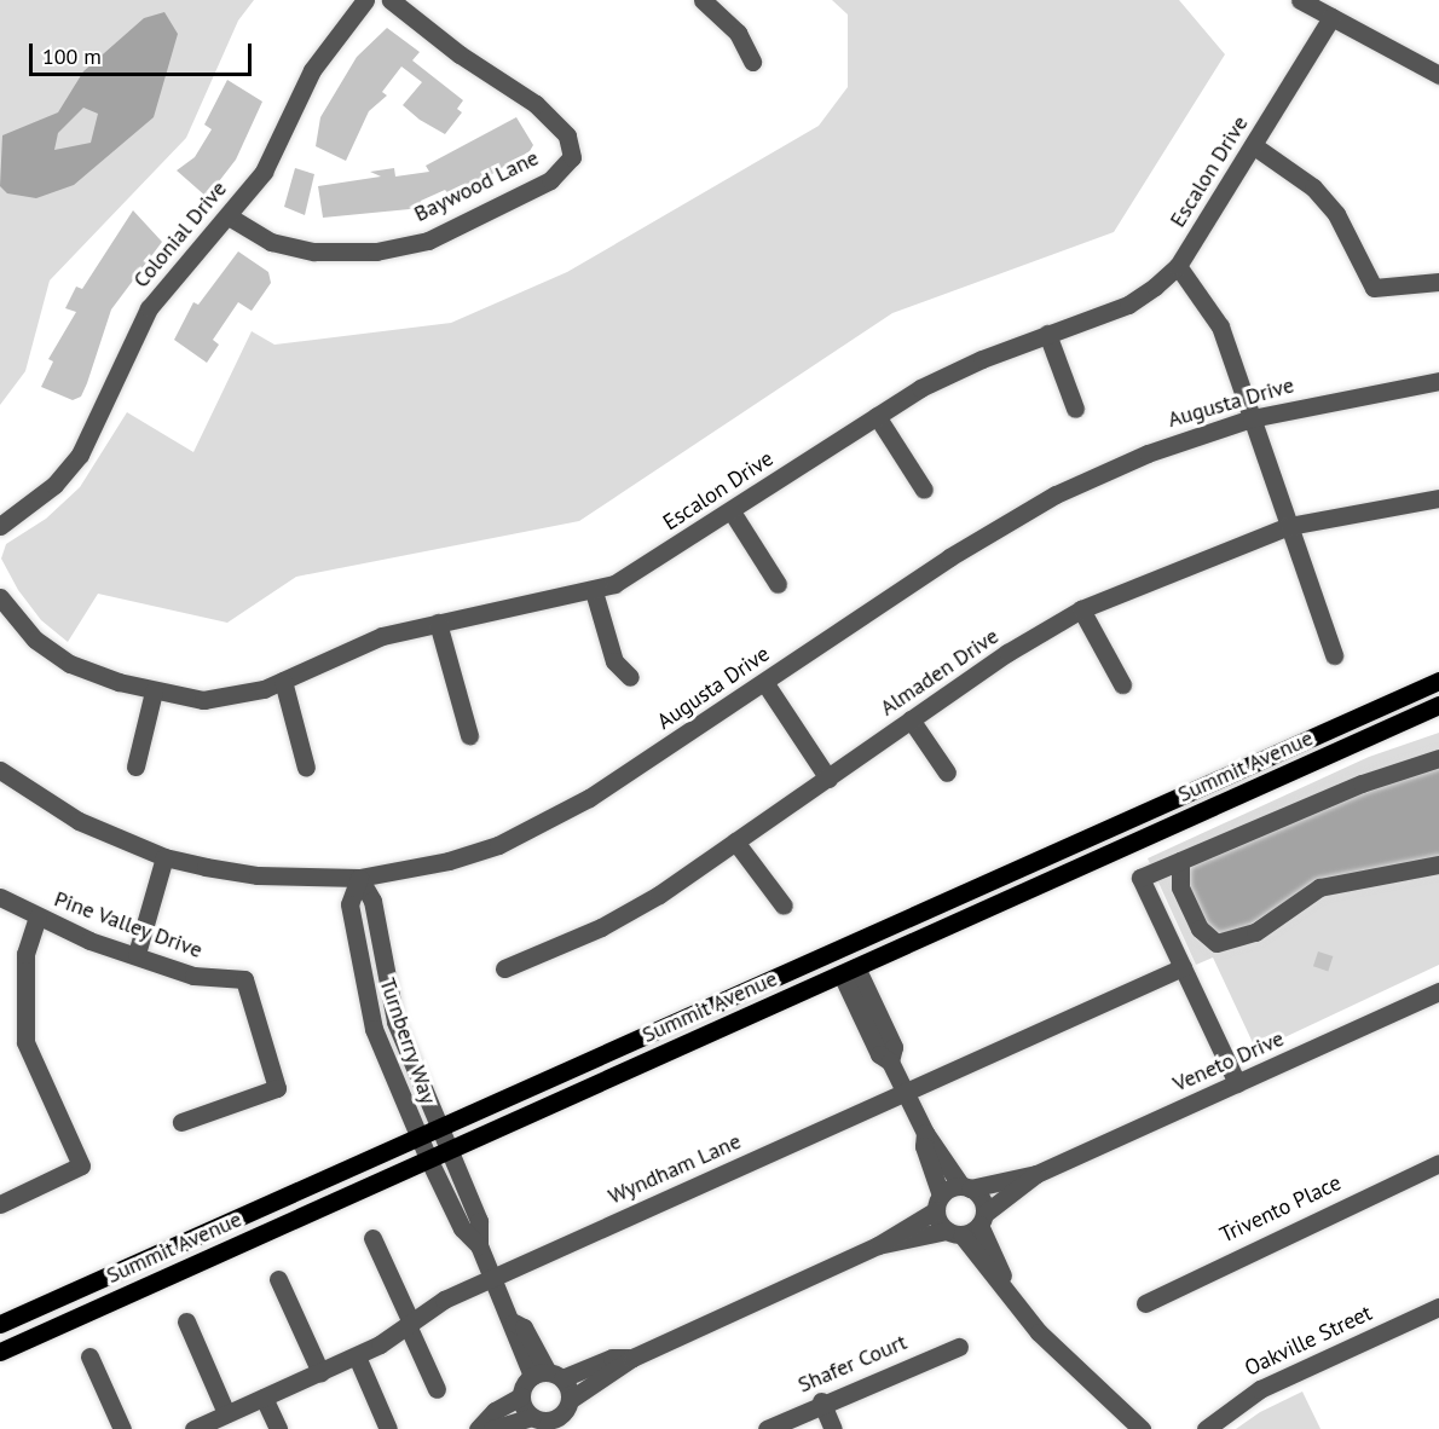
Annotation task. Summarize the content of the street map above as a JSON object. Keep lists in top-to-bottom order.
{
  "streets": {
    "main road": ["Summit Avenue"],
    "street": [
      "Escalon Drive",
      "Baywood Lane",
      "Colonial Drive",
      "Augusta Drive",
      "Almaden Drive",
      "Pine Valley Drive",
      "Turnberry Way",
      "Veneto Drive",
      "Wyndham Lane",
      "Trivento Place",
      "Oakville Street",
      "Shafer Court"
    ]
  },
  "crossings": [
    ["Baywood Lane", "Colonial Drive"],
    ["Augusta Drive", "Turnberry Way"],
    ["Summit Avenue", "Turnberry Way"]
  ],
  "scale_bar": "100 m"
}
